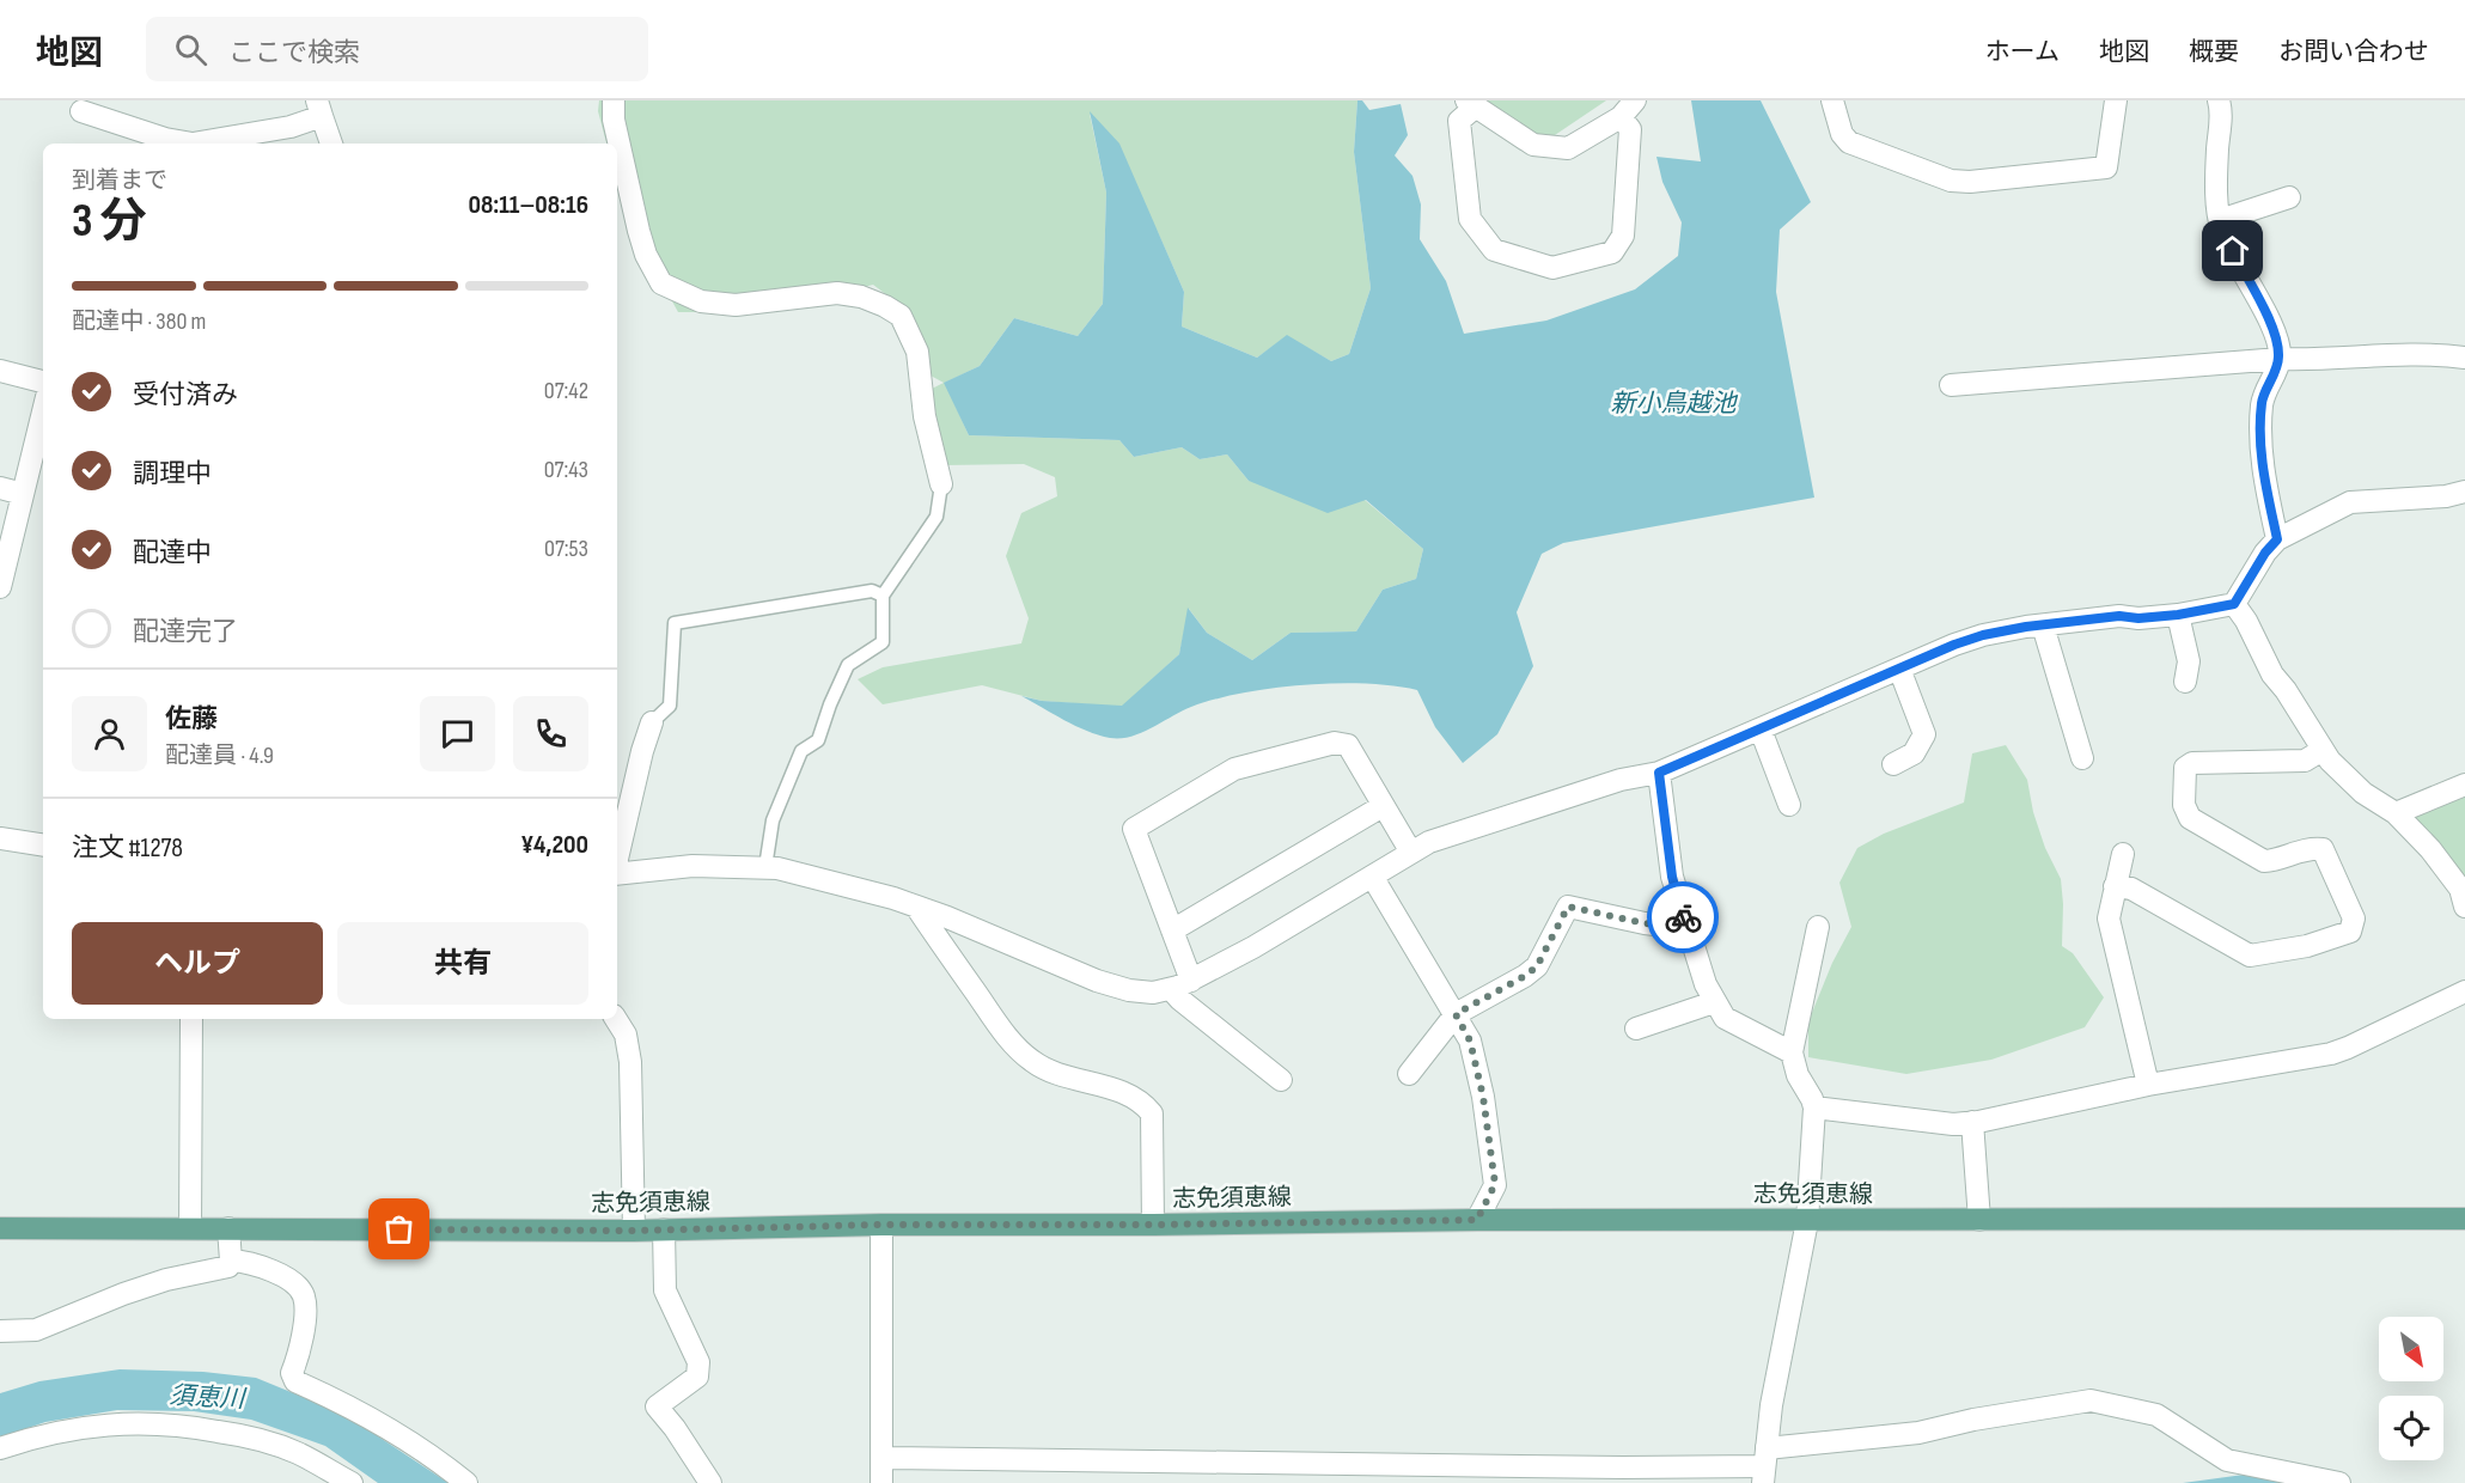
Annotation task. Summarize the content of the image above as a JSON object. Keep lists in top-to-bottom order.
{
  "streets": {
    "main road": ["志免須恵線"]
  },
  "water": ["新小鳥越池", "須恵川"],
  "north": "bottom right",
  "page": {
    "header": "地図",
    "search": "ここで検索",
    "nav": [
      "ホーム",
      "地図",
      "概要",
      "お問い合わせ"
    ],
    "heading": ["3 分", "到着まで", "08:11–08:16"],
    "panel": [
      "佐藤",
      "配達員 · 4.9",
      "注文 #1278",
      "¥4,200"
    ],
    "bar": "配達中 · 380 m",
    "list": [
      ["受付済み", "07:42"],
      ["調理中", "07:43"],
      ["配達中", "07:53"],
      "配達完了"
    ],
    "buttons": ["ヘルプ", "共有"]
  }
}
